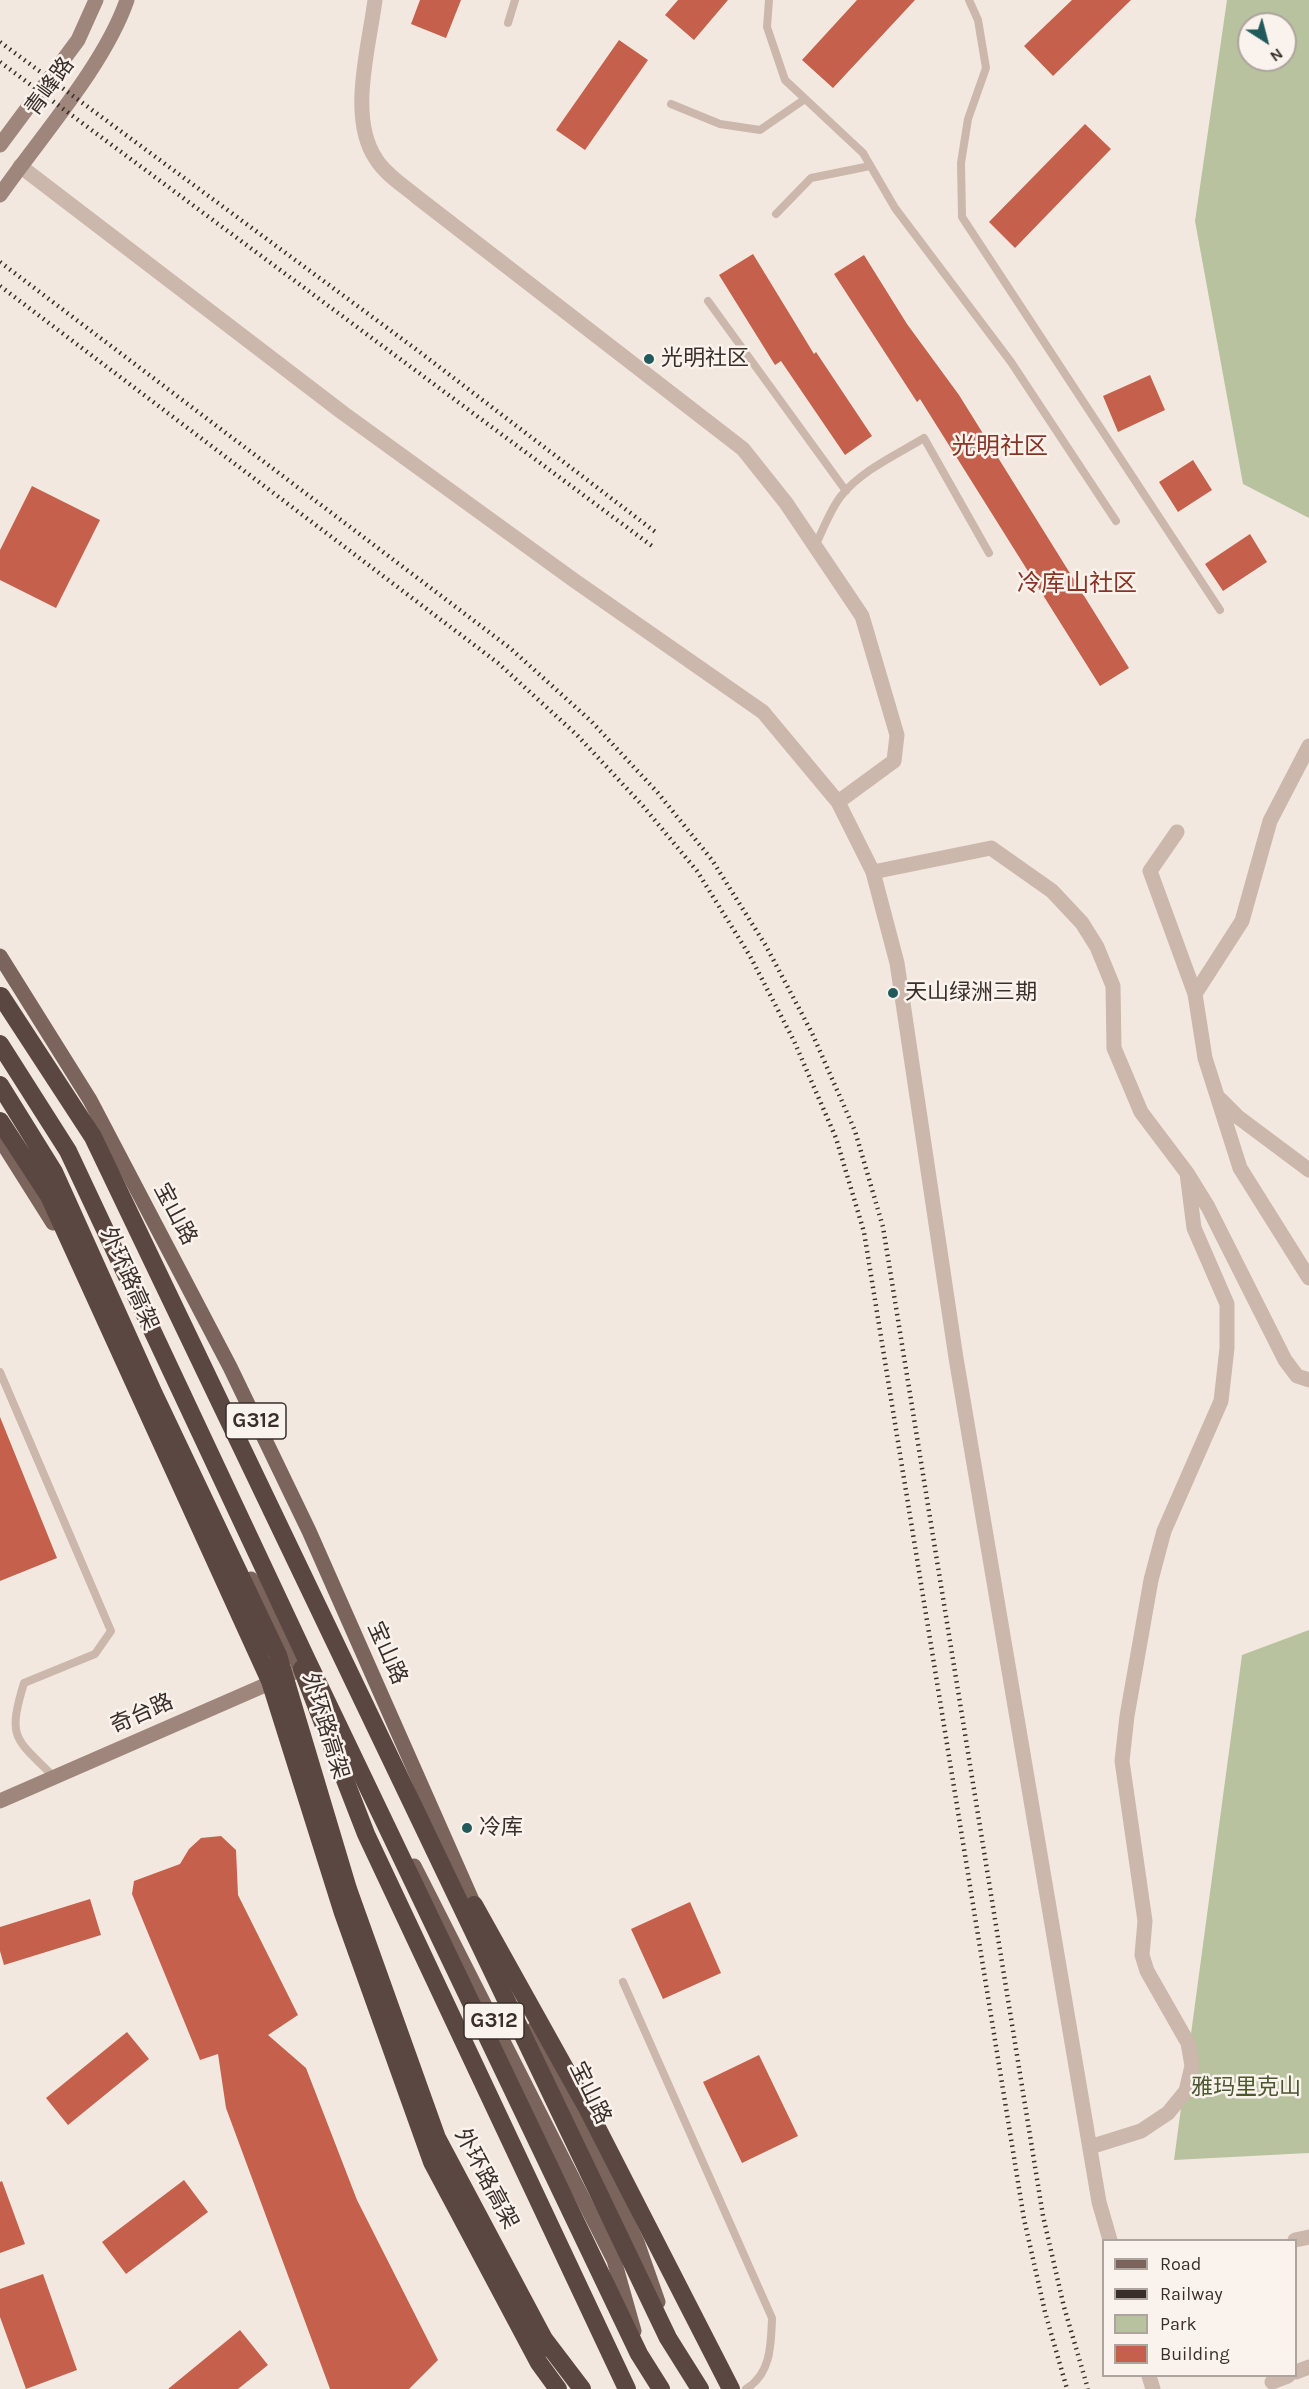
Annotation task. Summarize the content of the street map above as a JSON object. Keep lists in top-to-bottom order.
{
  "streets": {
    "highway": ["外环路高架"],
    "main road": [
      "青峰路",
      "宝山路",
      "G312",
      "奇台路"
    ]
  },
  "crossings": [
    ["G312", "奇台路"]
  ],
  "districts": ["光明社区", "冷库山社区"],
  "parks": ["雅玛里克山"],
  "places": ["光明社区", "天山绿洲三期", "冷库"],
  "legend": [
    "Road",
    "Railway",
    "Park",
    "Building"
  ],
  "north": "bottom right"
}
